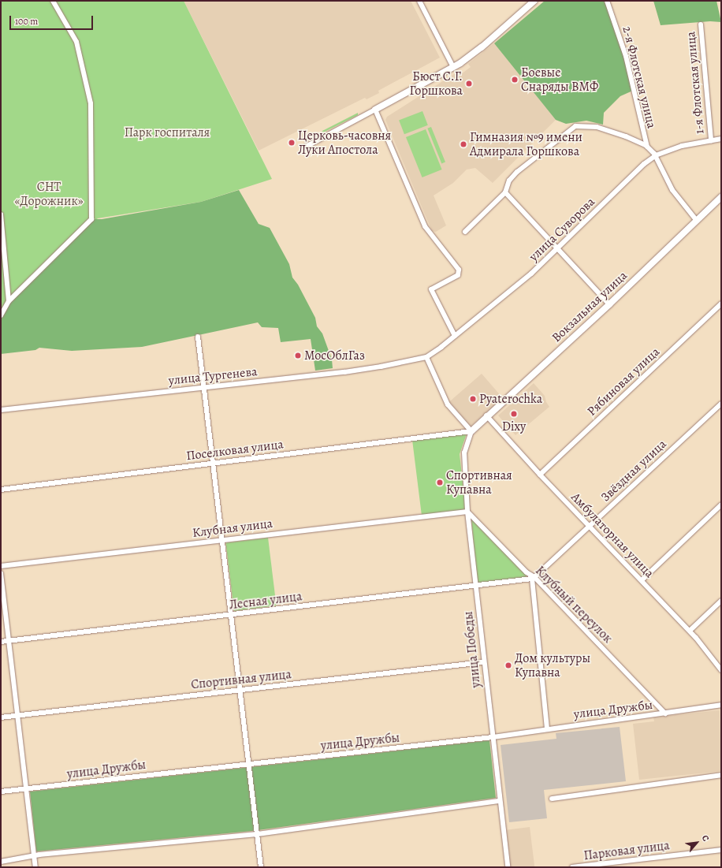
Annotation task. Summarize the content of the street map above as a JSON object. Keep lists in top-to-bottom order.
{
  "streets": {
    "street": [
      "2-я Флотская улица",
      "1-я Флотская улица",
      "улица Суворова",
      "Вокзальная улица",
      "улица Тургенева",
      "Рябиновая улица",
      "Поселковая улица",
      "Звёздная улица",
      "Клубная улица",
      "Амбулаторная улица",
      "Лесная улица",
      "Клубный переулок",
      "улица Победы",
      "Спортивная улица",
      "улица Дружбы",
      "Парковая улица"
    ]
  },
  "crossings": [
    ["1-я Флотская улица", "улица Суворова"],
    ["улица Суворова", "улица Тургенева"],
    ["Вокзальная улица", "Поселковая улица"],
    ["Вокзальная улица", "Амбулаторная улица"],
    ["Вокзальная улица", "улица Победы"],
    ["Рябиновая улица", "Амбулаторная улица"],
    ["Поселковая улица", "улица Победы"],
    ["Звёздная улица", "Амбулаторная улица"],
    ["Звёздная улица", "Лесная улица"],
    ["Звёздная улица", "Клубный переулок"],
    ["Клубная улица", "Клубный переулок"],
    ["Клубная улица", "улица Победы"],
    ["Лесная улица", "Клубный переулок"],
    ["Лесная улица", "улица Победы"],
    ["Клубный переулок", "улица Победы"],
    ["Клубный переулок", "улица Дружбы"],
    ["улица Победы", "Спортивная улица"],
    ["улица Победы", "улица Дружбы"]
  ],
  "parks": ["Парк госпиталя", "СНТ «Дорожник»"],
  "places": [
    "Боевые Снаряды ВМФ",
    "Бюст С.Г. Горшкова",
    "Церковь-часовня Луки Апостола",
    "Гимназия №9 имени Адмирала Горшкова",
    "МосОблГаз",
    "Pyaterochka",
    "Dixy",
    "Спортивная Купавна",
    "Дом культуры Купавна"
  ],
  "scale_bar": "100 m",
  "north": "top right"
}
